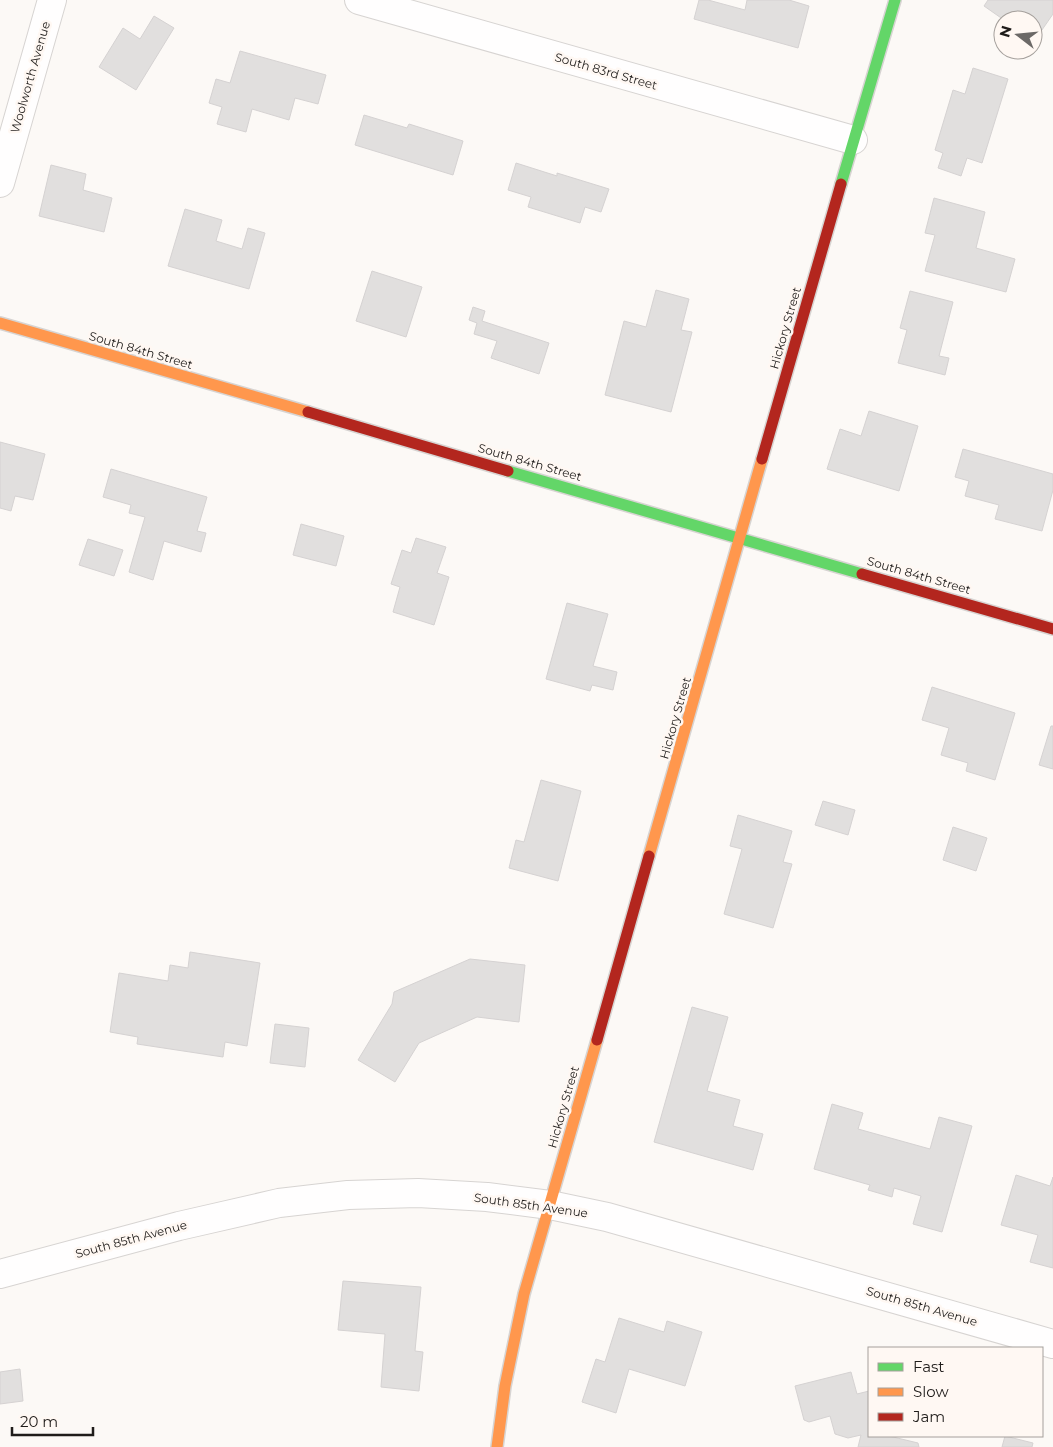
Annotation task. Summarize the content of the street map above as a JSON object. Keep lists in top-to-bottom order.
{
  "streets": {
    "street": [
      "South 83rd Street",
      "Woolworth Avenue",
      "Hickory Street",
      "South 84th Street",
      "South 85th Avenue"
    ]
  },
  "crossings": [
    ["South 83rd Street", "Hickory Street"],
    ["Hickory Street", "South 84th Street"],
    ["Hickory Street", "South 85th Avenue"]
  ],
  "legend": ["Fast", "Slow", "Jam"],
  "scale_bar": "20 m",
  "north": "left"
}
